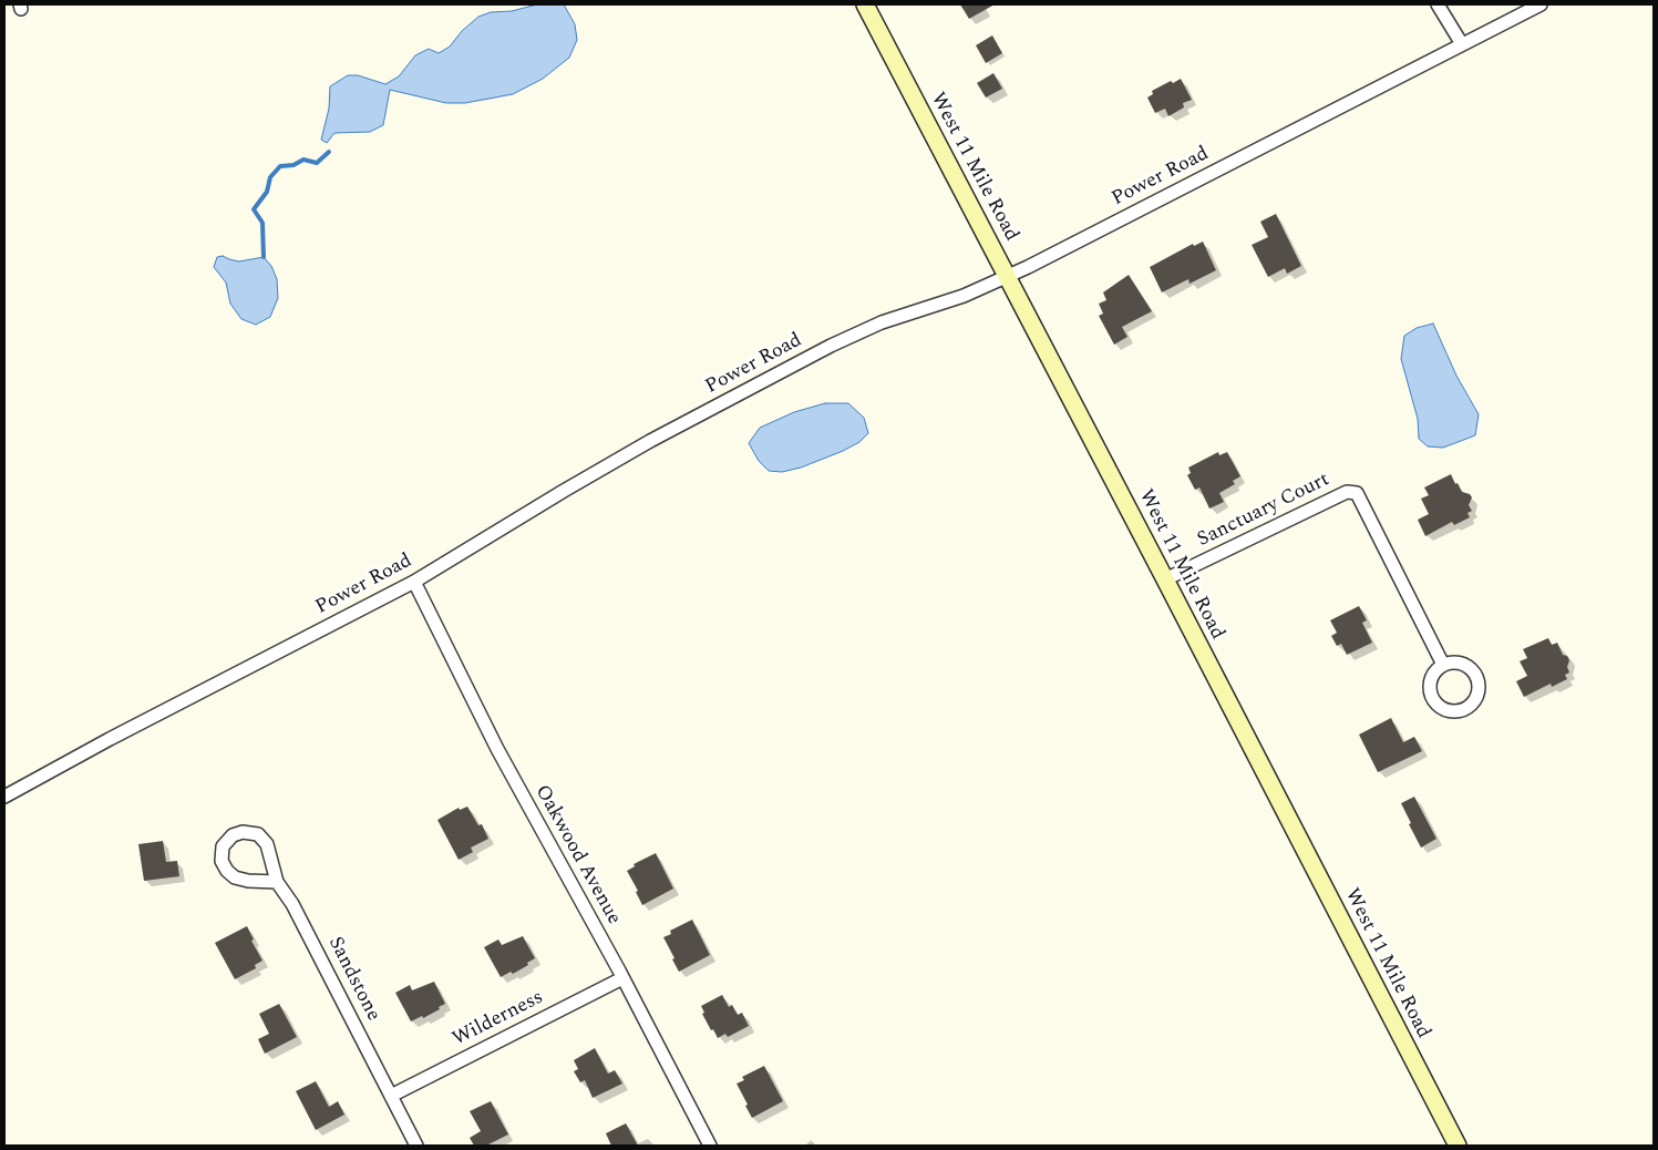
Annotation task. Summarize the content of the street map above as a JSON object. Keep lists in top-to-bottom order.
{
  "streets": {
    "street": [
      "West 11 Mile Road",
      "Power Road",
      "Sanctuary Court",
      "Oakwood Avenue",
      "Sandstone",
      "Wilderness"
    ]
  },
  "crossings": [
    ["West 11 Mile Road", "Power Road"],
    ["West 11 Mile Road", "Sanctuary Court"],
    ["Power Road", "Oakwood Avenue"],
    ["Oakwood Avenue", "Wilderness"],
    ["Sandstone", "Wilderness"]
  ]
}
